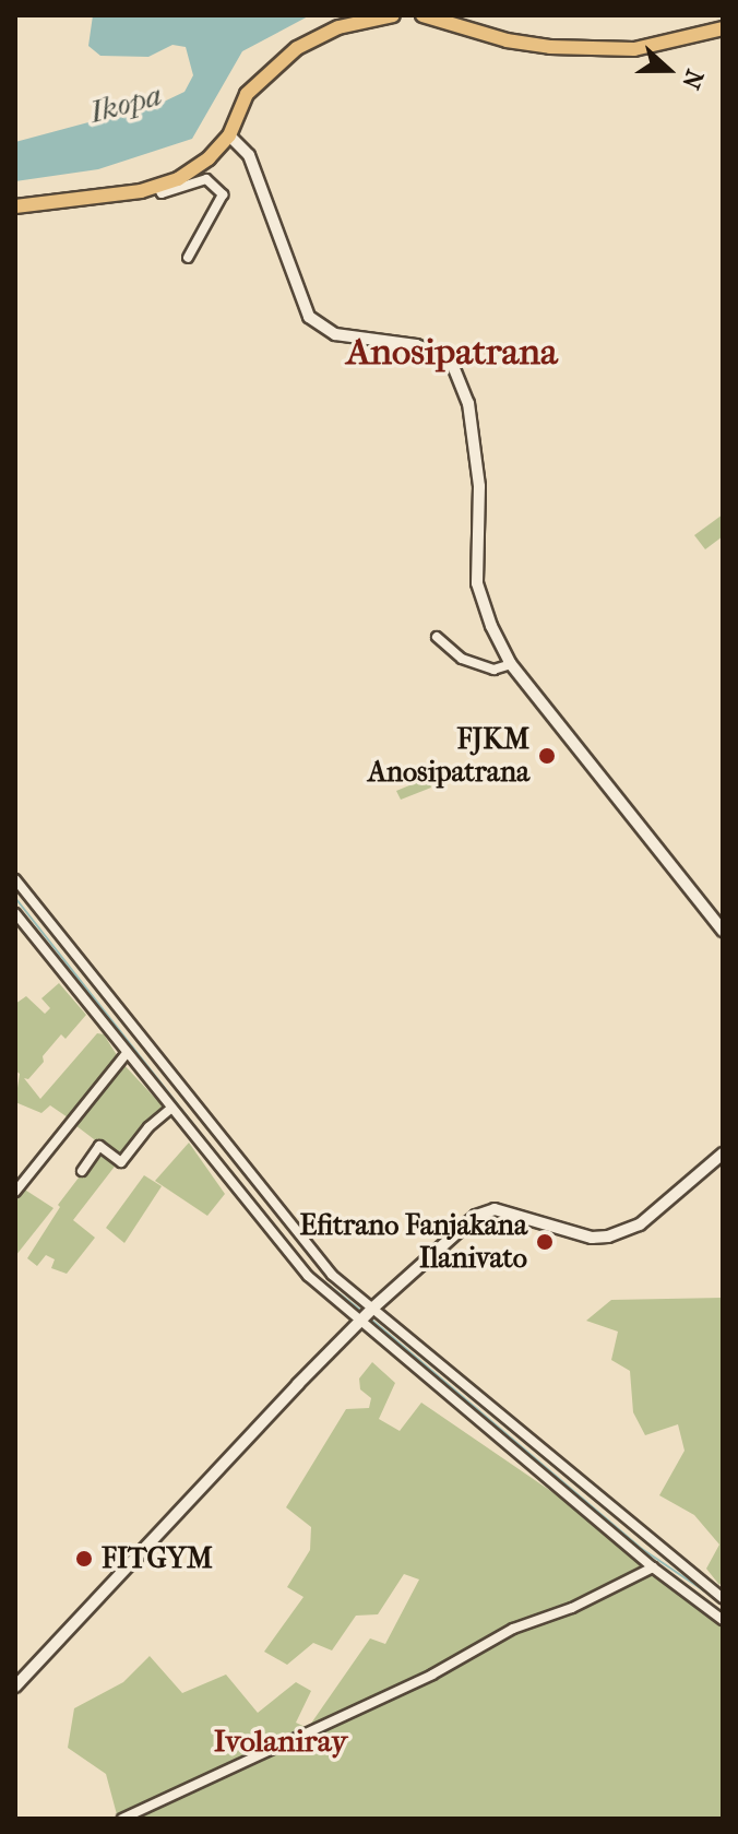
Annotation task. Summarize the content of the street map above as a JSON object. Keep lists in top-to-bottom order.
{
  "districts": ["Anosipatrana", "Ivolaniray"],
  "water": ["Ikopa"],
  "places": ["FJKM Anosipatrana", "Efitrano Fanjakana Ilanivato", "FITGYM"],
  "north": "right"
}
